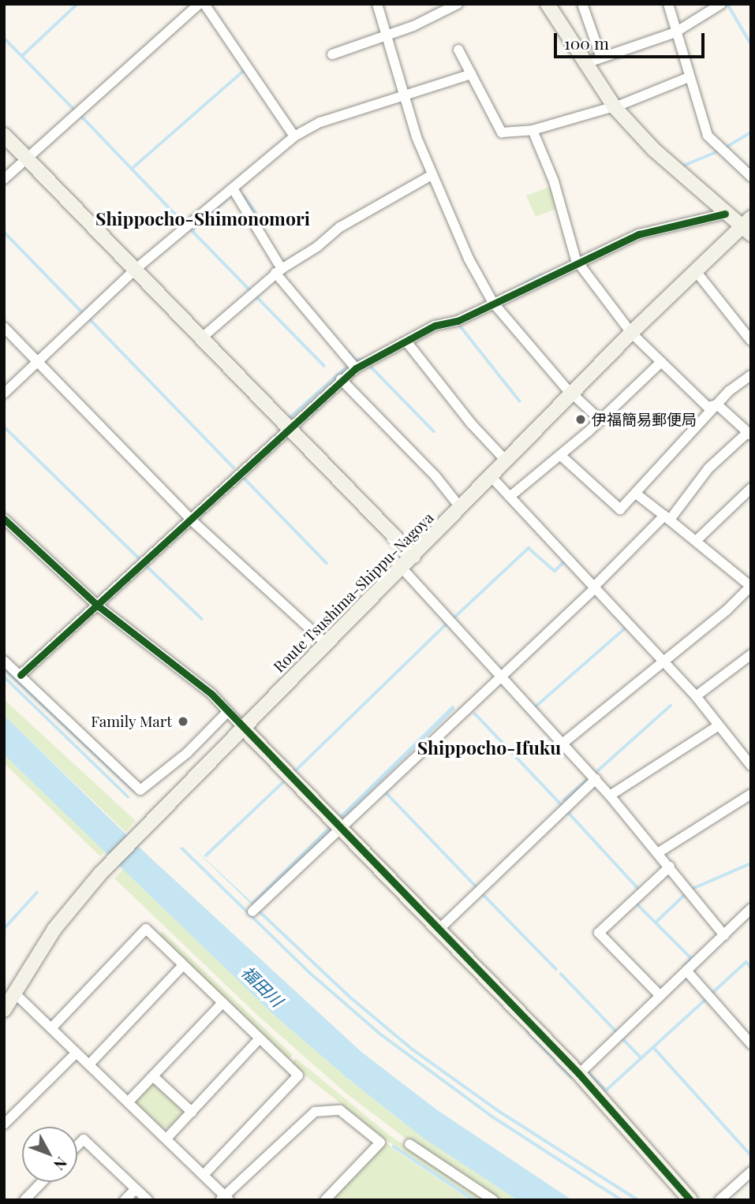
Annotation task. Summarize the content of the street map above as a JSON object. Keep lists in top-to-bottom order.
{
  "streets": {
    "main road": ["Route Tsushima-Shippu-Nagoya"]
  },
  "districts": ["Shippocho-Shimonomori", "Shippocho-Ifuku"],
  "water": ["福田川"],
  "places": ["伊福簡易郵便局", "Family Mart"],
  "scale_bar": "100 m",
  "north": "bottom right"
}
